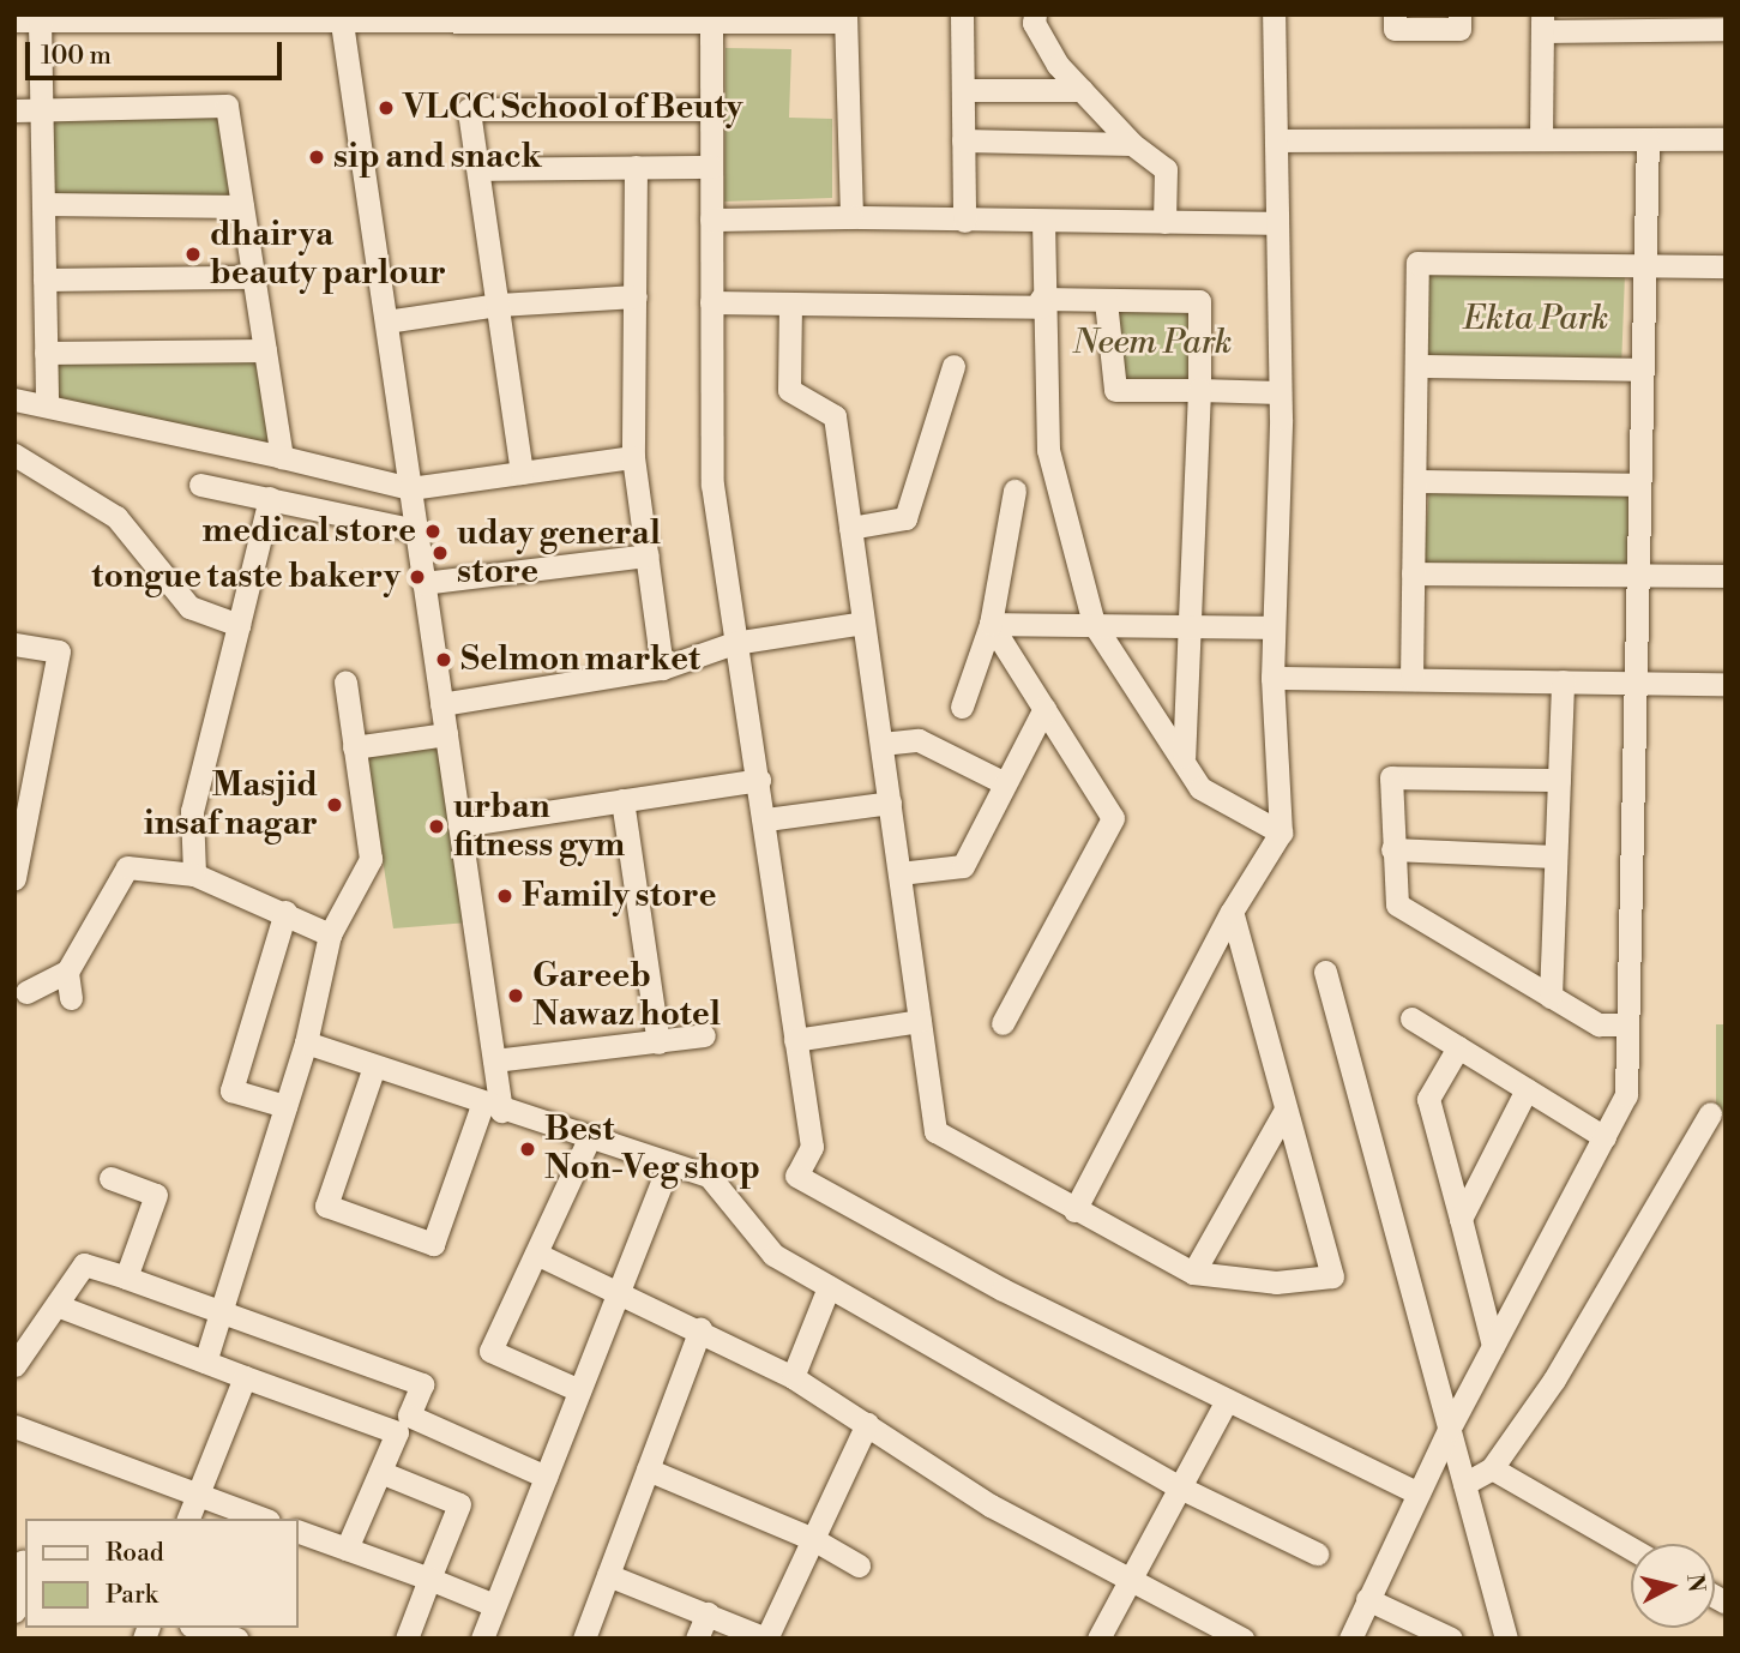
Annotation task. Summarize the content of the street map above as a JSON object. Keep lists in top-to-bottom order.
{
  "parks": ["Ekta Park", "Neem Park"],
  "places": [
    "VLCC School of Beuty",
    "sip and snack",
    "dhairya beauty parlour",
    "medical store",
    "uday general store",
    "tongue taste bakery",
    "Selmon market",
    "Masjid insaf nagar",
    "urban fitness gym",
    "Family store",
    "Gareeb Nawaz hotel",
    "Best Non-Veg shop"
  ],
  "legend": ["Road", "Park"],
  "scale_bar": "100 m",
  "north": "right"
}
